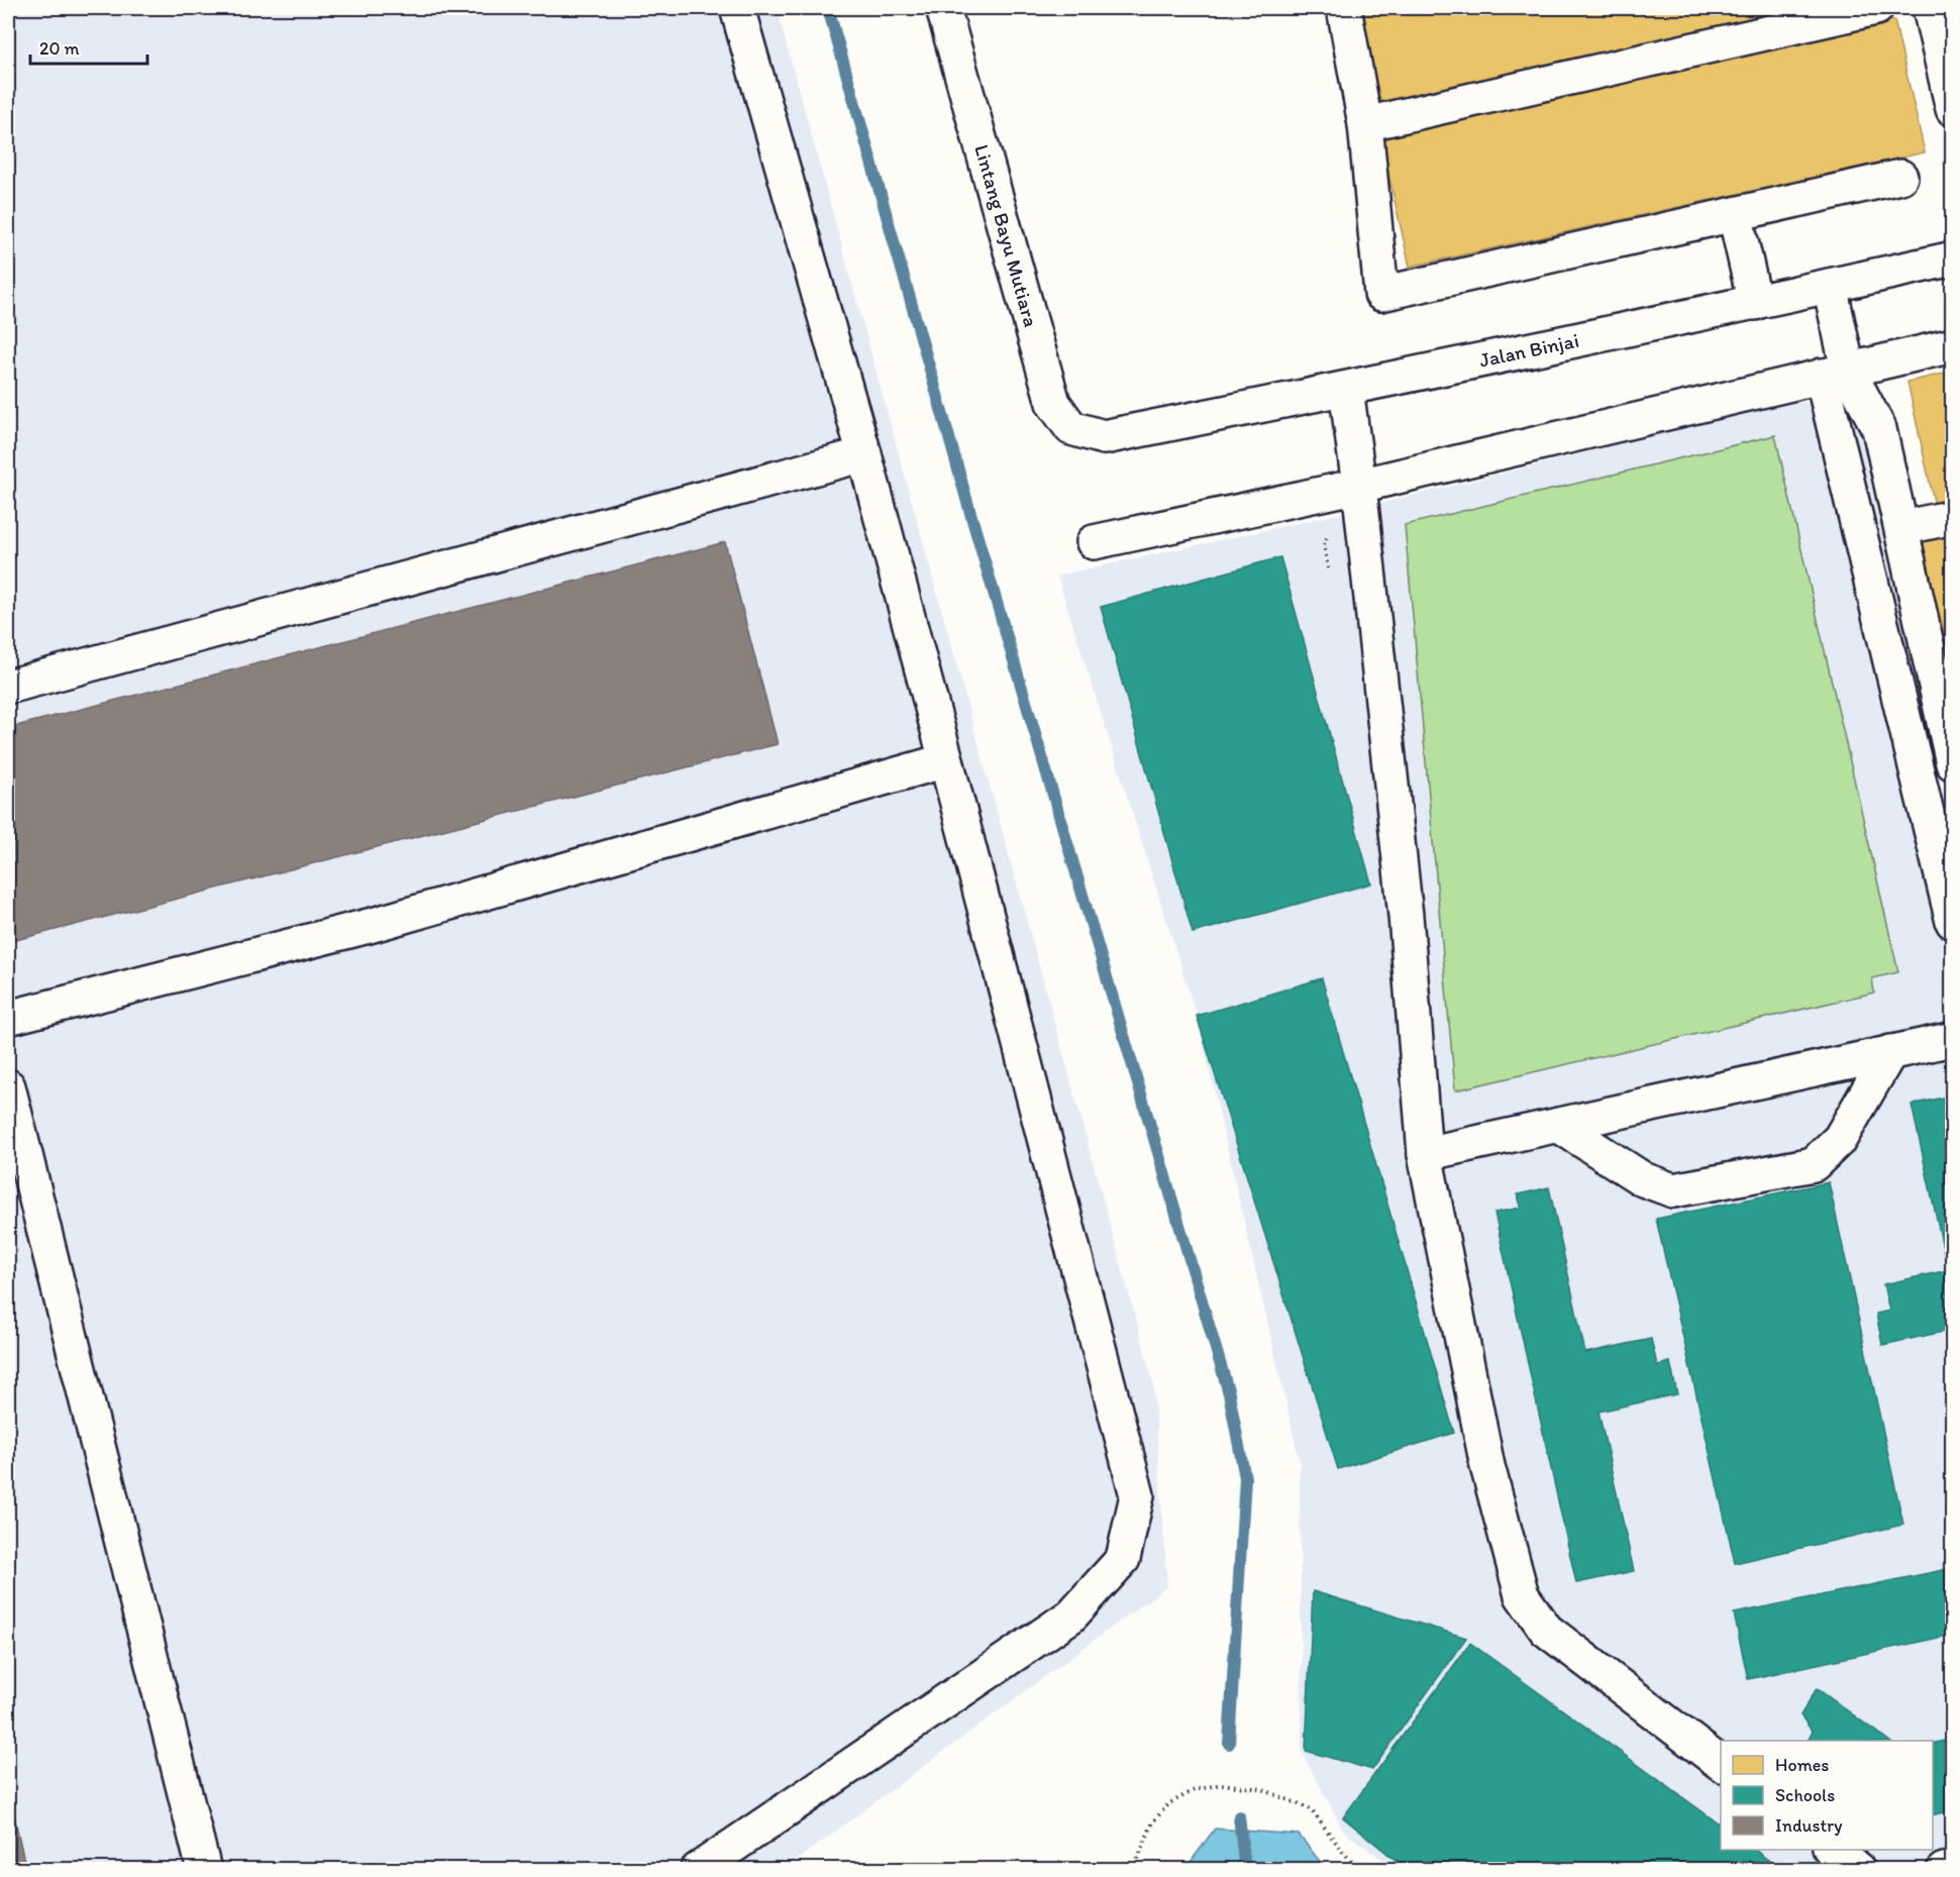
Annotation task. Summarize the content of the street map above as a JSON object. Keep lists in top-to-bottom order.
{
  "streets": {
    "street": ["Lintang Bayu Mutiara", "Jalan Binjai"]
  },
  "crossings": [
    ["Lintang Bayu Mutiara", "Jalan Binjai"]
  ],
  "legend": ["Homes", "Schools", "Industry"],
  "scale_bar": "20 m"
}
